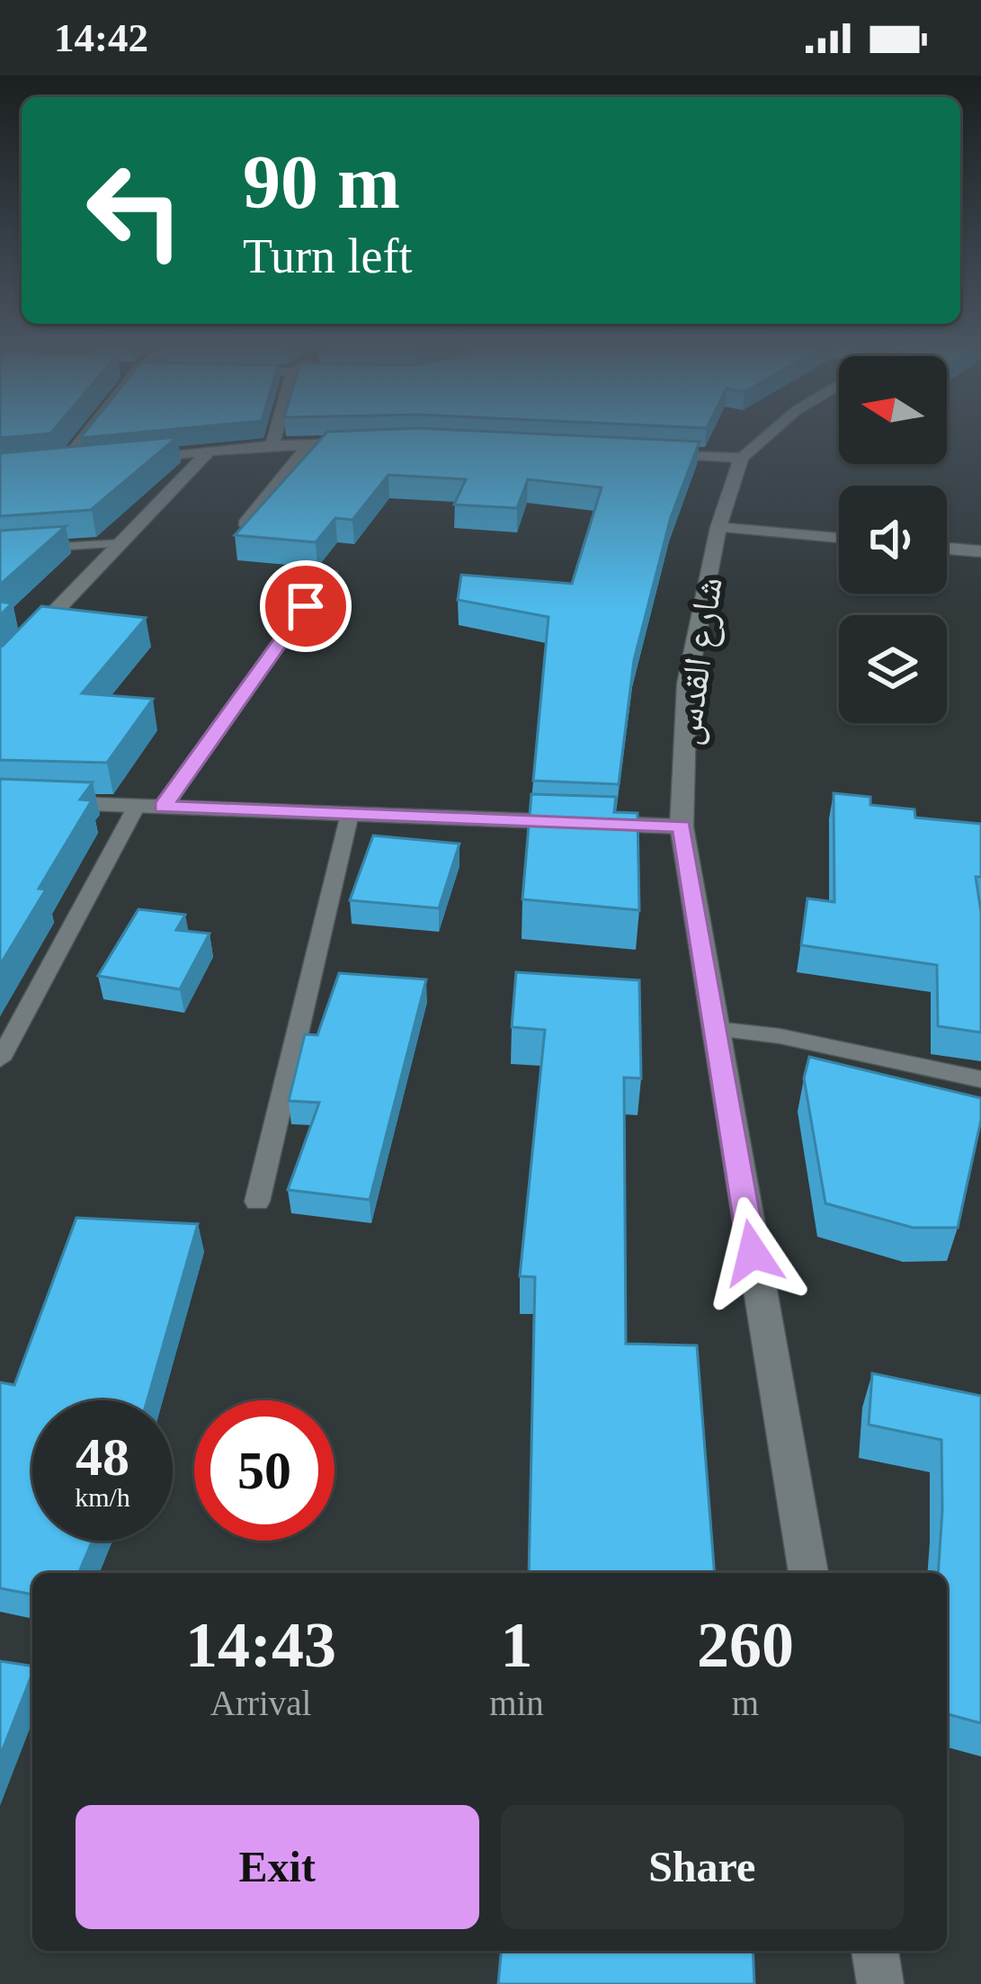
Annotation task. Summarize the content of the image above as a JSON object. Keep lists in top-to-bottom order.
{
  "streets": {
    "street": ["شارع القدس"]
  },
  "north": "left",
  "page": {
    "status": "14:42",
    "turn": ["90 m", "Turn left"],
    "speed": "48 km/h",
    "limit": "50",
    "eta": [
      "14:43",
      "Arrival",
      "1",
      "min",
      "260",
      "m"
    ],
    "buttons": ["Exit", "Share"]
  }
}
